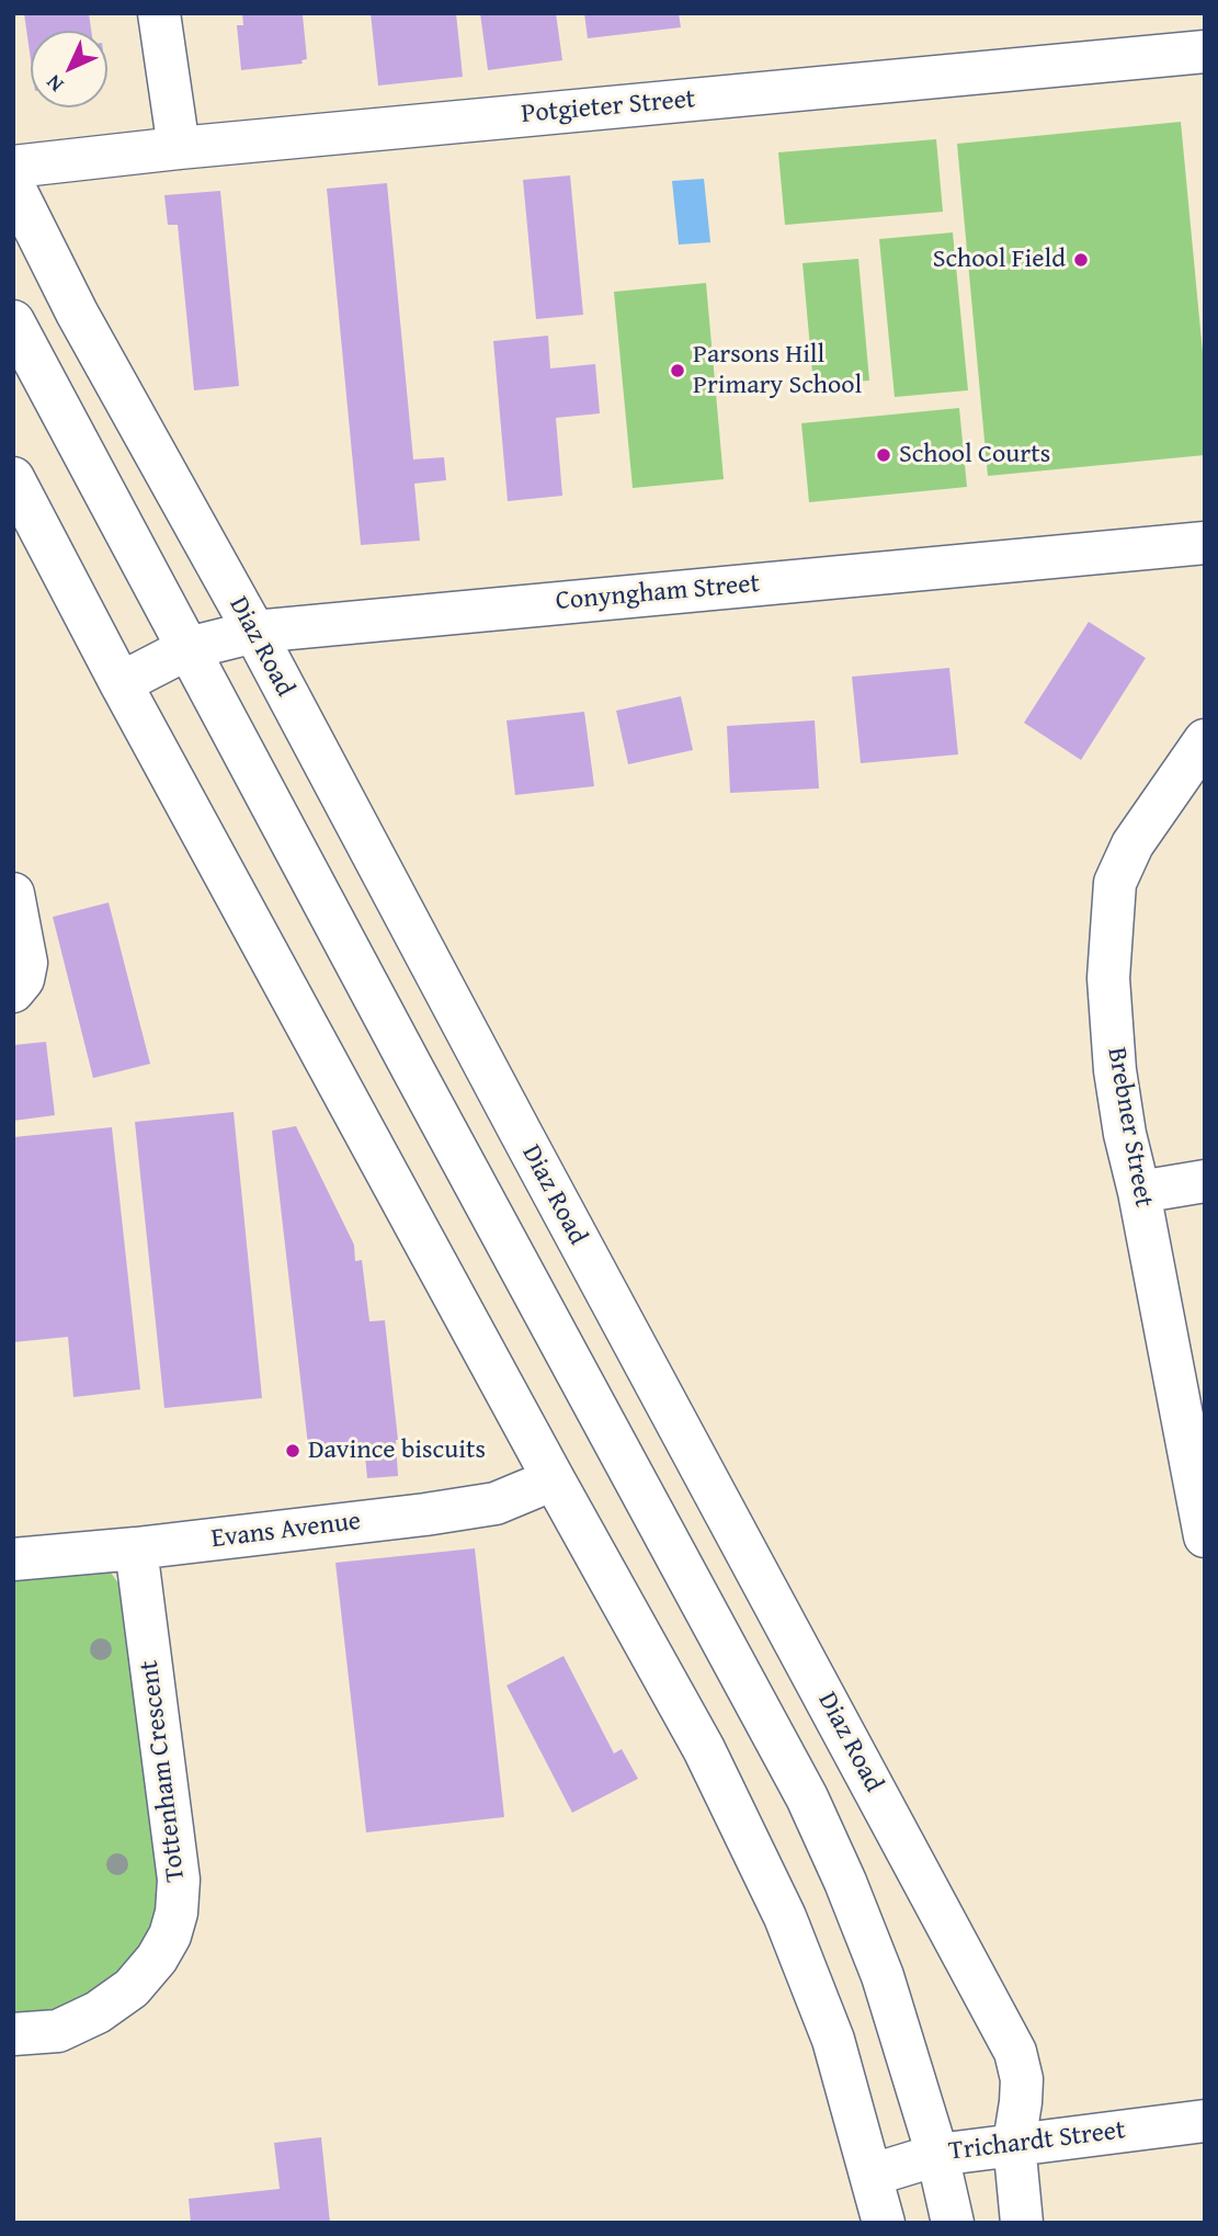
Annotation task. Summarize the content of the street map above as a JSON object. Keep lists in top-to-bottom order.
{
  "streets": {
    "street": [
      "Potgieter Street",
      "Conyngham Street",
      "Diaz Road",
      "Brebner Street",
      "Evans Avenue",
      "Tottenham Crescent",
      "Trichardt Street"
    ]
  },
  "crossings": [
    ["Conyngham Street", "Diaz Road"],
    ["Diaz Road", "Trichardt Street"],
    ["Evans Avenue", "Tottenham Crescent"]
  ],
  "places": [
    "School Field",
    "Parsons Hill Primary School",
    "School Courts",
    "Davince biscuits"
  ],
  "north": "bottom left"
}
